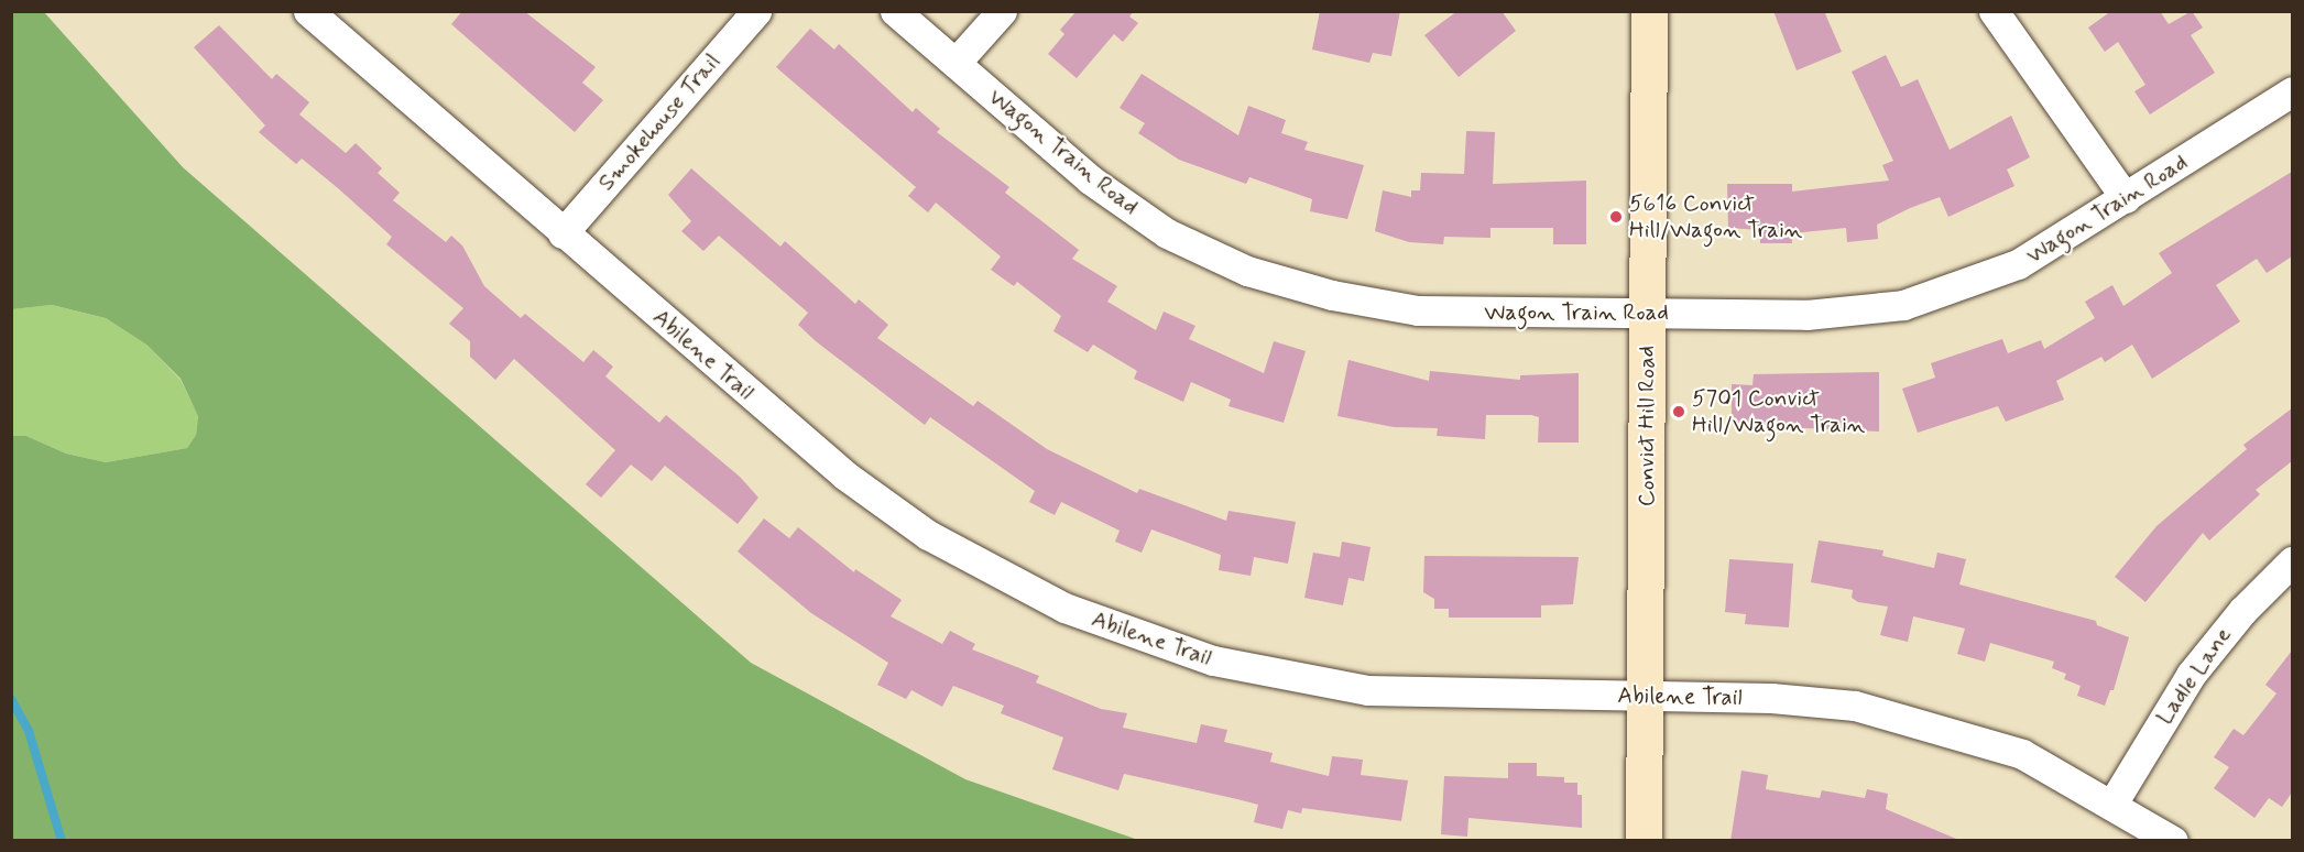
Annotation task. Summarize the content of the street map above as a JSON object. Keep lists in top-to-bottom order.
{
  "streets": {
    "street": [
      "Smokehouse Trail",
      "Wagon Train Road",
      "Abilene Trail",
      "Convict Hill Road",
      "Ladle Lane"
    ]
  },
  "crossings": [
    ["Smokehouse Trail", "Abilene Trail"],
    ["Wagon Train Road", "Convict Hill Road"],
    ["Abilene Trail", "Convict Hill Road"],
    ["Abilene Trail", "Ladle Lane"]
  ],
  "places": ["5616 Convict Hill/Wagon Train", "5701 Convict Hill/Wagon Train"]
}
